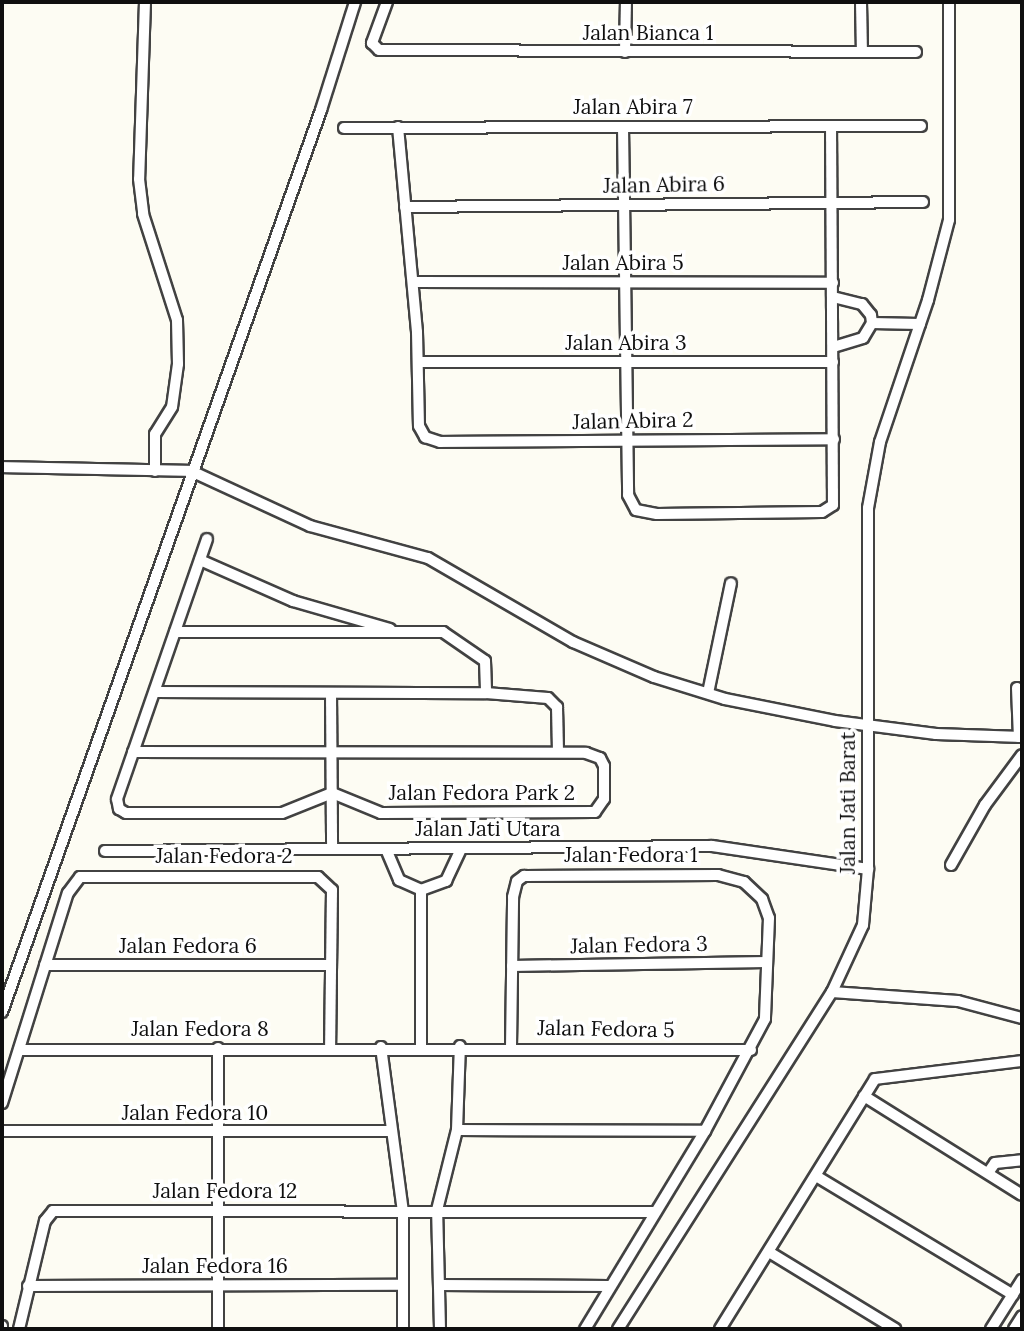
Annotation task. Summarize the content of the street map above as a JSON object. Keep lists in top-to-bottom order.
{
  "streets": {
    "street": [
      "Jalan Bianca 1",
      "Jalan Abira 7",
      "Jalan Abira 6",
      "Jalan Abira 5",
      "Jalan Abira 3",
      "Jalan Abira 2",
      "Jalan Fedora Park 2",
      "Jalan Jati Barat",
      "Jalan Jati Utara",
      "Jalan Fedora 1",
      "Jalan Fedora 2",
      "Jalan Fedora 3",
      "Jalan Fedora 6",
      "Jalan Fedora 8",
      "Jalan Fedora 5",
      "Jalan Fedora 10",
      "Jalan Fedora 12",
      "Jalan Fedora 16"
    ]
  },
  "crossings": [
    ["Jalan Abira 3", "Jalan Abira 2"],
    ["Jalan Jati Barat", "Jalan Jati Utara"],
    ["Jalan Fedora 1", "Jalan Fedora 3"],
    ["Jalan Fedora 1", "Jalan Fedora 5"],
    ["Jalan Fedora 2", "Jalan Fedora 6"],
    ["Jalan Fedora 2", "Jalan Fedora 8"],
    ["Jalan Fedora 8", "Jalan Fedora 5"],
    ["Jalan Fedora 12", "Jalan Fedora 16"]
  ]
}
